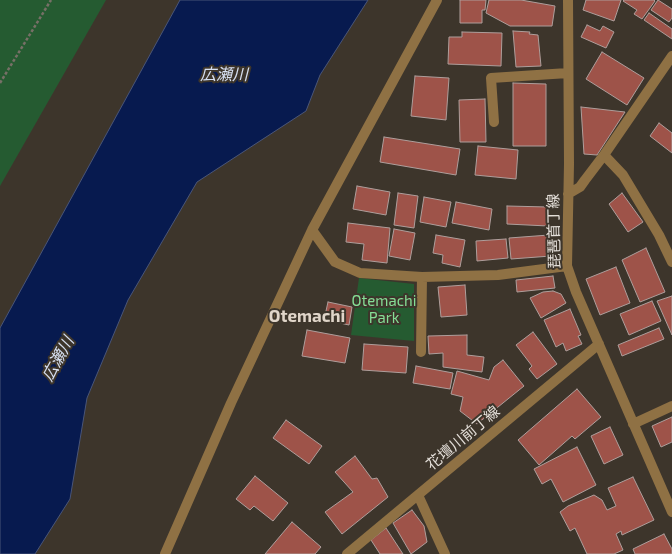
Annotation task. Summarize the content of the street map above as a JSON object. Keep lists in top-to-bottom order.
{
  "streets": {
    "street": ["琵琶首丁線", "花壇川前丁線"]
  },
  "crossings": [
    ["琵琶首丁線", "花壇川前丁線"]
  ],
  "districts": ["Otemachi"],
  "water": ["広瀬川"],
  "parks": ["Otemachi Park"]
}
